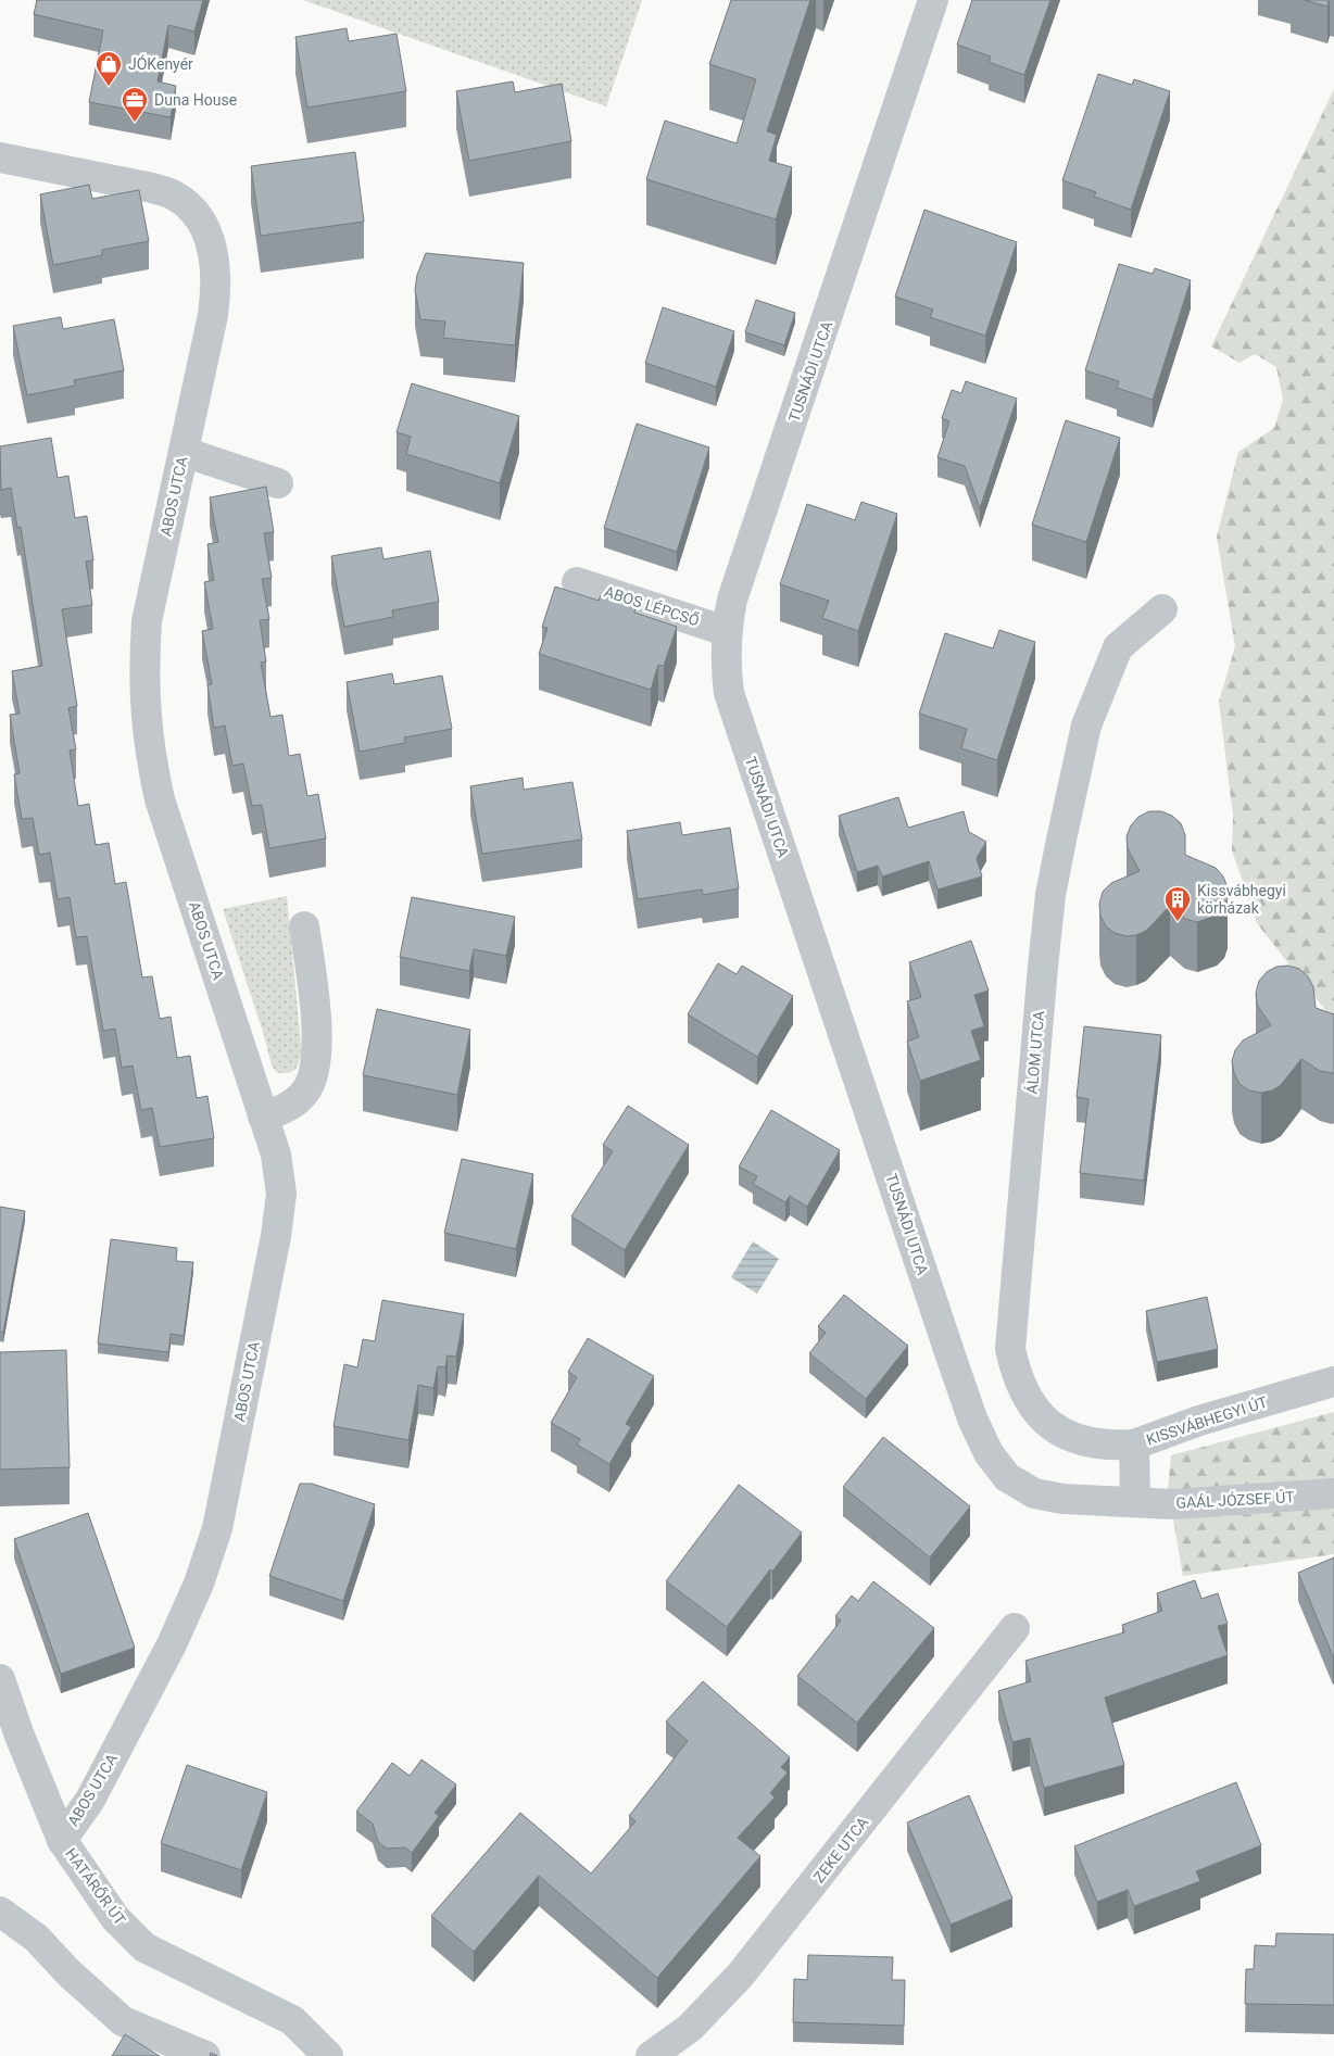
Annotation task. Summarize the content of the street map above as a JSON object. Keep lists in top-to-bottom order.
{
  "streets": {
    "street": [
      "TUSNÁDI UTCA",
      "ABOS UTCA",
      "ABOS LÉPCSŐ",
      "ÁLOM UTCA",
      "KISSVÁBHEGYI ÚT",
      "GAÁL JÓZSEF ÚT",
      "ZEKE UTCA",
      "HATÁRŐR ÚT"
    ]
  },
  "crossings": [
    ["TUSNÁDI UTCA", "ABOS LÉPCSŐ"],
    ["TUSNÁDI UTCA", "KISSVÁBHEGYI ÚT"],
    ["TUSNÁDI UTCA", "GAÁL JÓZSEF ÚT"],
    ["ABOS UTCA", "HATÁRŐR ÚT"],
    ["ÁLOM UTCA", "KISSVÁBHEGYI ÚT"],
    ["KISSVÁBHEGYI ÚT", "GAÁL JÓZSEF ÚT"]
  ],
  "places": {
    "shop": ["JÓKenyér"],
    "office": ["Duna House"],
    "building": ["Kissvábhegyi körházak"]
  }
}
